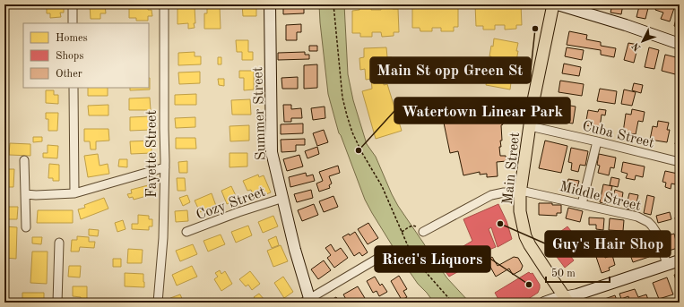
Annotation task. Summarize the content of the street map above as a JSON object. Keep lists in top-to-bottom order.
{
  "streets": {
    "main road": ["Main Street"],
    "street": [
      "Summer Street",
      "Cuba Street",
      "Fayette Street",
      "Middle Street",
      "Cozy Street"
    ]
  },
  "crossings": [
    ["Summer Street", "Cozy Street"],
    ["Cuba Street", "Main Street"],
    ["Main Street", "Middle Street"]
  ],
  "places": [
    "Main St opp Green St",
    "Watertown Linear Park",
    "Guy's Hair Shop",
    "Ricci's Liquors"
  ],
  "legend": ["Homes", "Shops", "Other"],
  "scale_bar": "50 m",
  "north": "bottom left"
}
